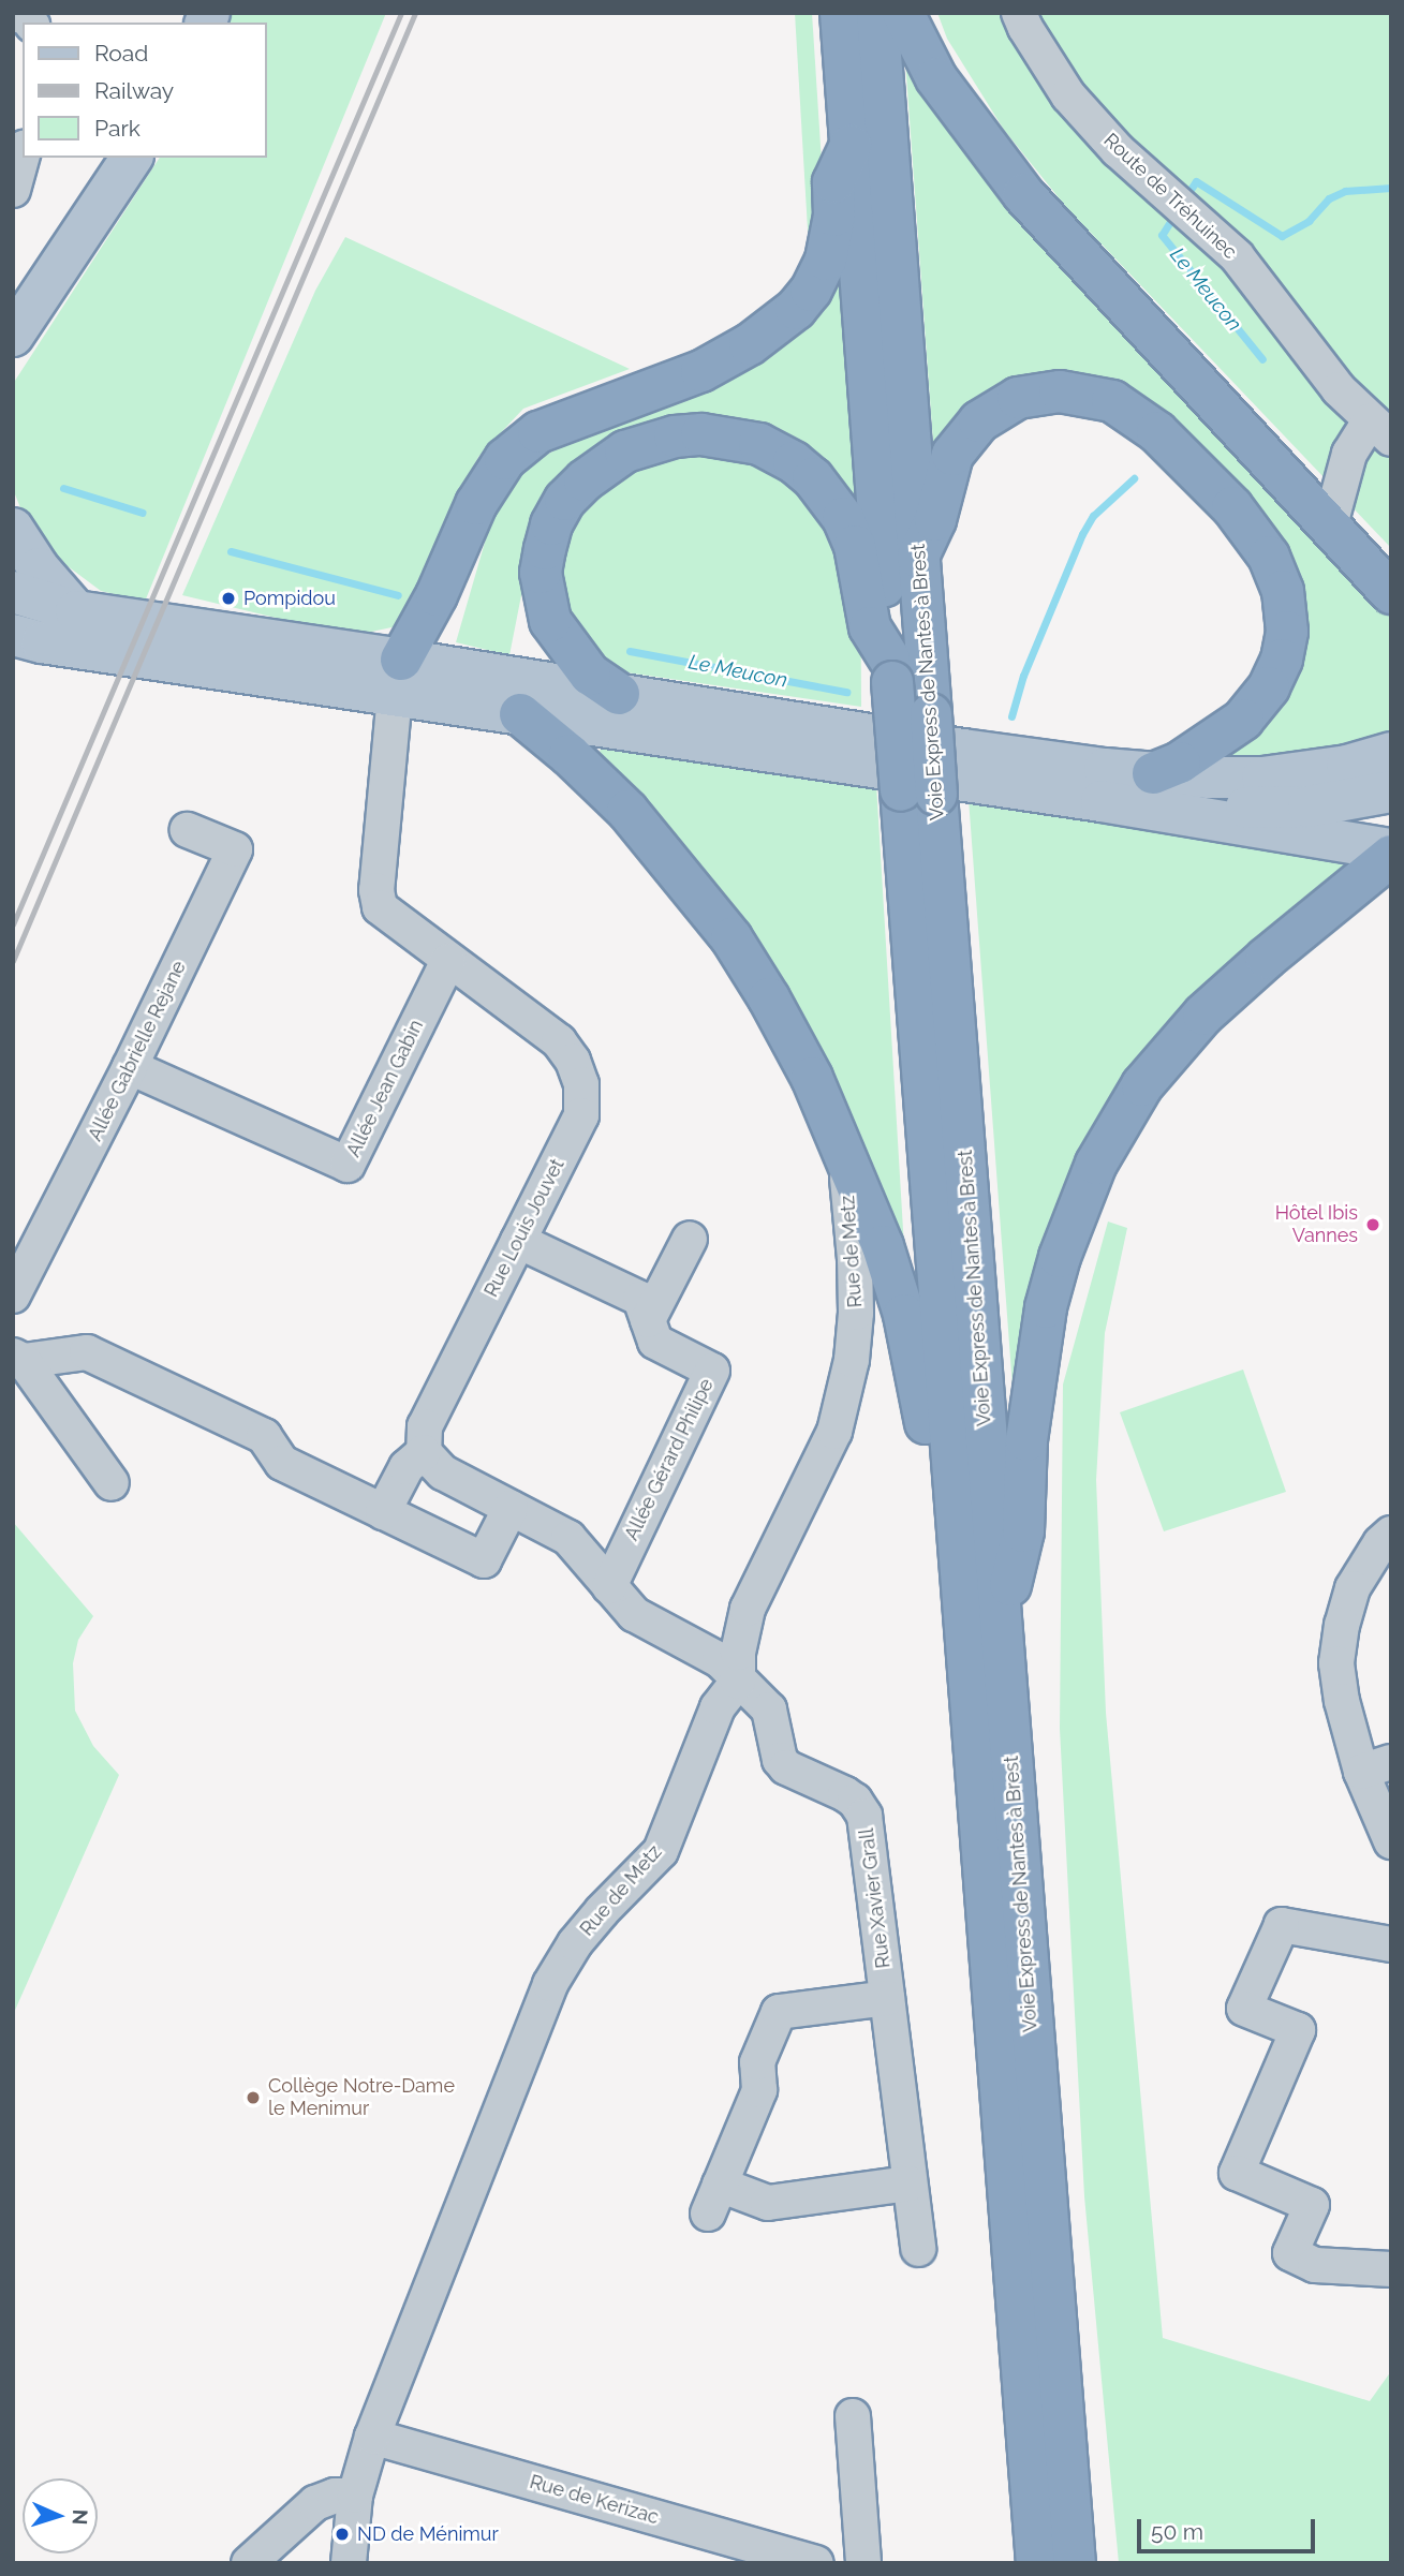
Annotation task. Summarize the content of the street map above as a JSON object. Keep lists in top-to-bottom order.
{
  "streets": {
    "highway": ["Voie Express de Nantes à Brest"],
    "street": [
      "Route de Tréhuinec",
      "Allée Gabrielle Rejane",
      "Allée Jean Gabin",
      "Rue Louis Jouvet",
      "Rue de Metz",
      "Allée Gérard Philipe",
      "Rue Xavier Grall",
      "Rue de Kerizac"
    ]
  },
  "crossings": [
    ["Allée Gabrielle Rejane", "Allée Jean Gabin"],
    ["Allée Jean Gabin", "Rue Louis Jouvet"],
    ["Rue Louis Jouvet", "Allée Gérard Philipe"],
    ["Rue de Metz", "Rue Xavier Grall"],
    ["Rue de Metz", "Rue de Kerizac"]
  ],
  "water": ["Le Meucon"],
  "places": [
    "Pompidou",
    "Hôtel Ibis Vannes",
    "Collège Notre-Dame le Menimur",
    "ND de Ménimur"
  ],
  "legend": ["Road", "Railway", "Park"],
  "scale_bar": "50 m",
  "north": "right"
}
